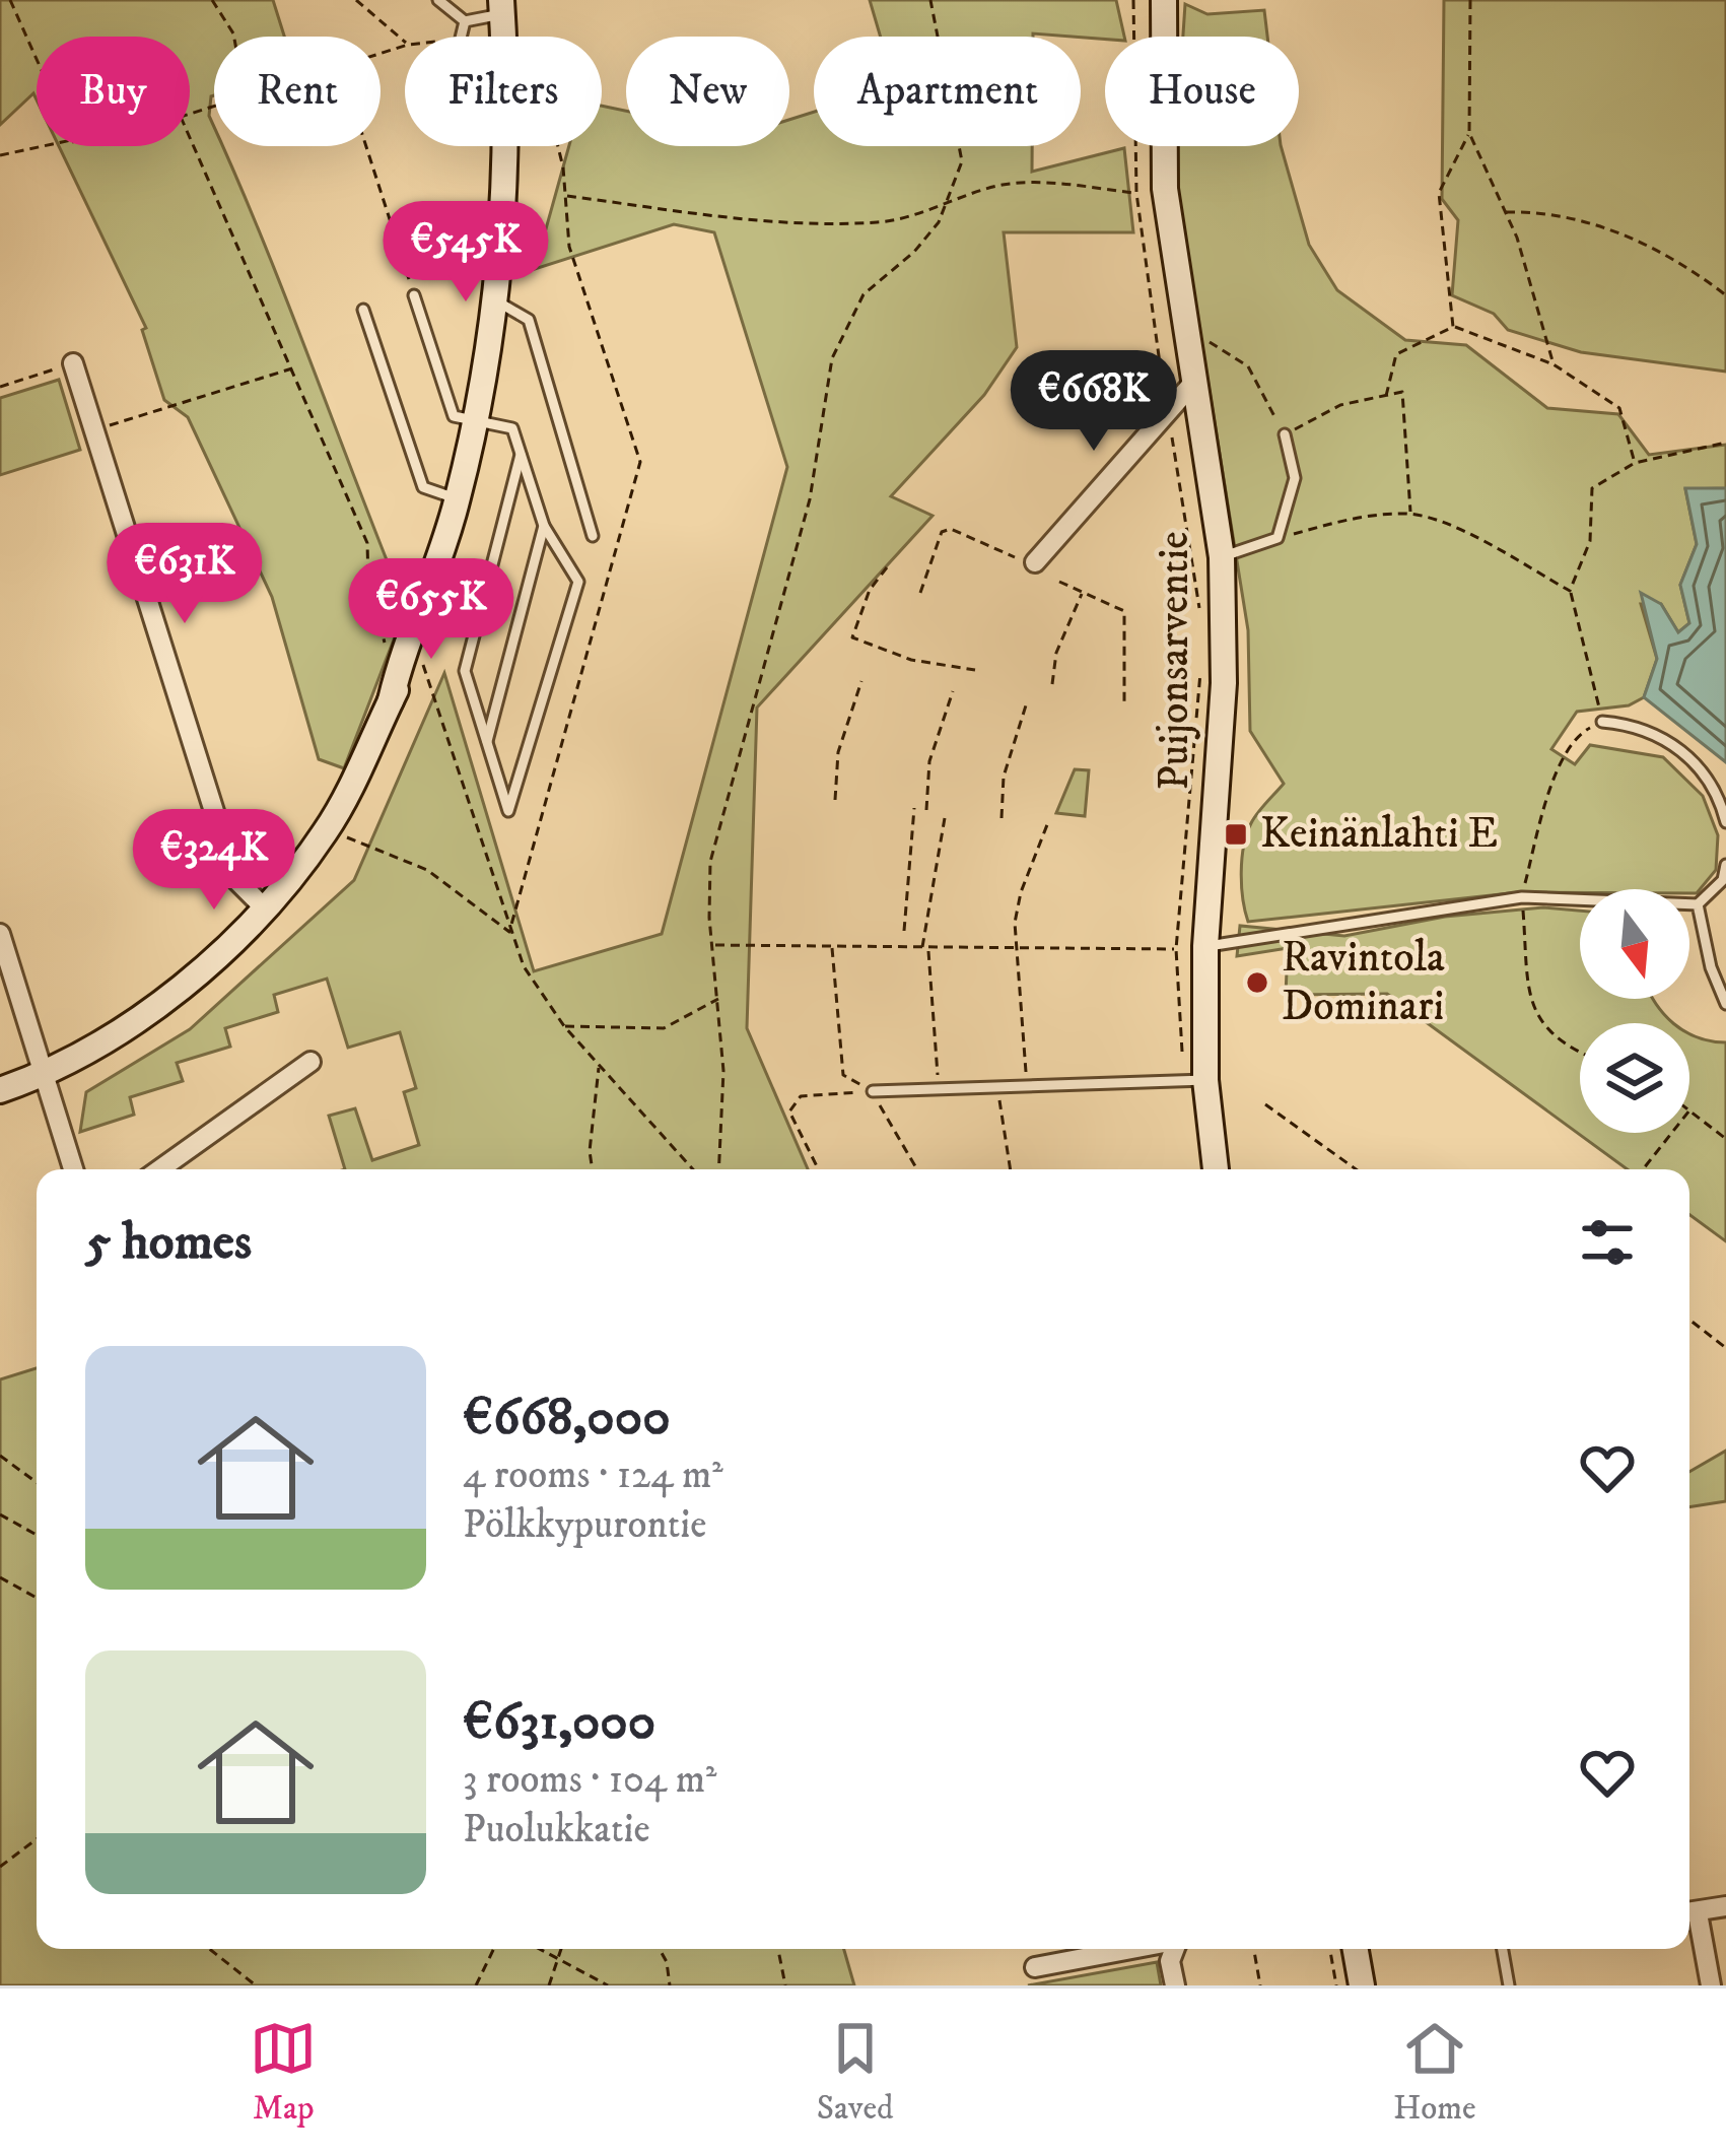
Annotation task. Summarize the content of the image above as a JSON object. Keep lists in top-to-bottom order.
{
  "streets": {
    "street": ["Puijonsarventie"]
  },
  "places": {
    "transit": ["Keinänlahti E"],
    "other": ["Ravintola Dominari"]
  },
  "north": "bottom",
  "page": {
    "chip": [
      "Buy",
      "Rent",
      "Filters",
      "New",
      "Apartment",
      "House"
    ],
    "price": [
      "€545K",
      "€668K",
      "€631K",
      "€655K",
      "€324K"
    ],
    "heading": "5 homes",
    "list": [
      {
        "name": "€668,000",
        "note": "4 rooms · 124 m² · Pölkkypurontie"
      },
      {
        "name": "€631,000",
        "note": "3 rooms · 104 m² · Puolukkatie"
      }
    ],
    "tabs": ["Map", "Saved", "Home"]
  }
}
